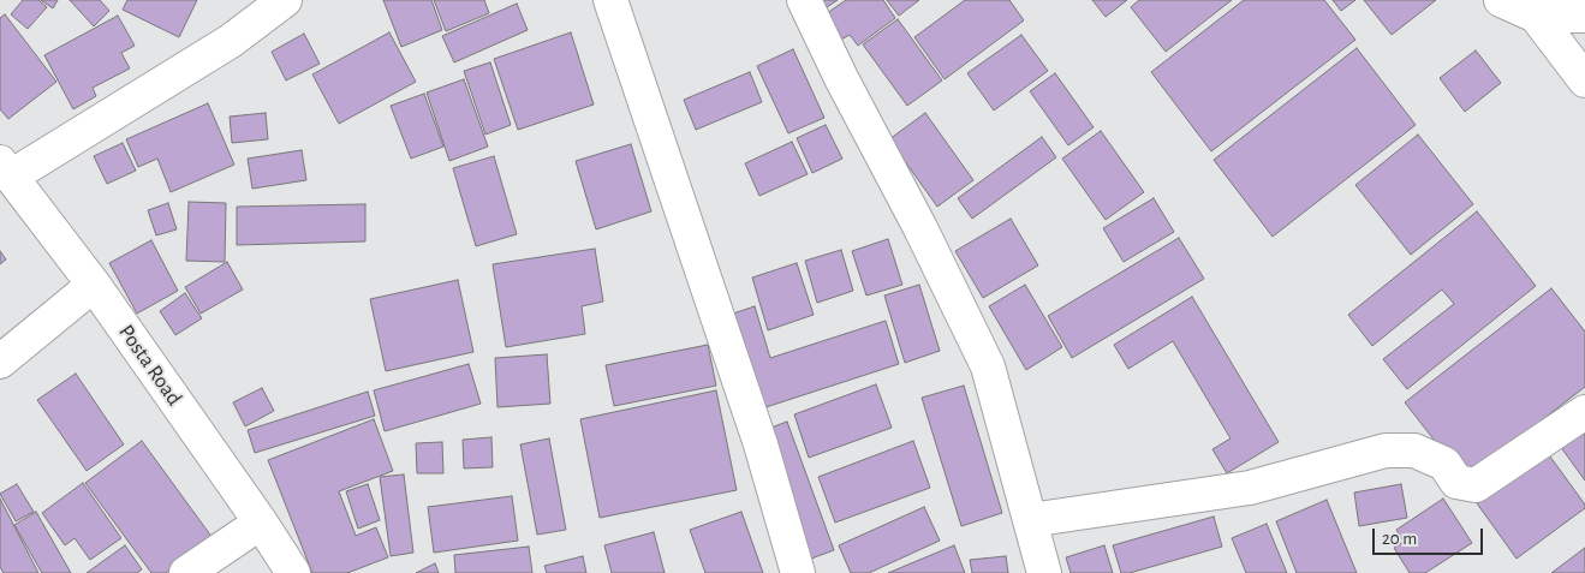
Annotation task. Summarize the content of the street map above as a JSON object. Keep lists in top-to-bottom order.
{
  "streets": {
    "street": ["Posta Road"]
  },
  "scale_bar": "20 m"
}
